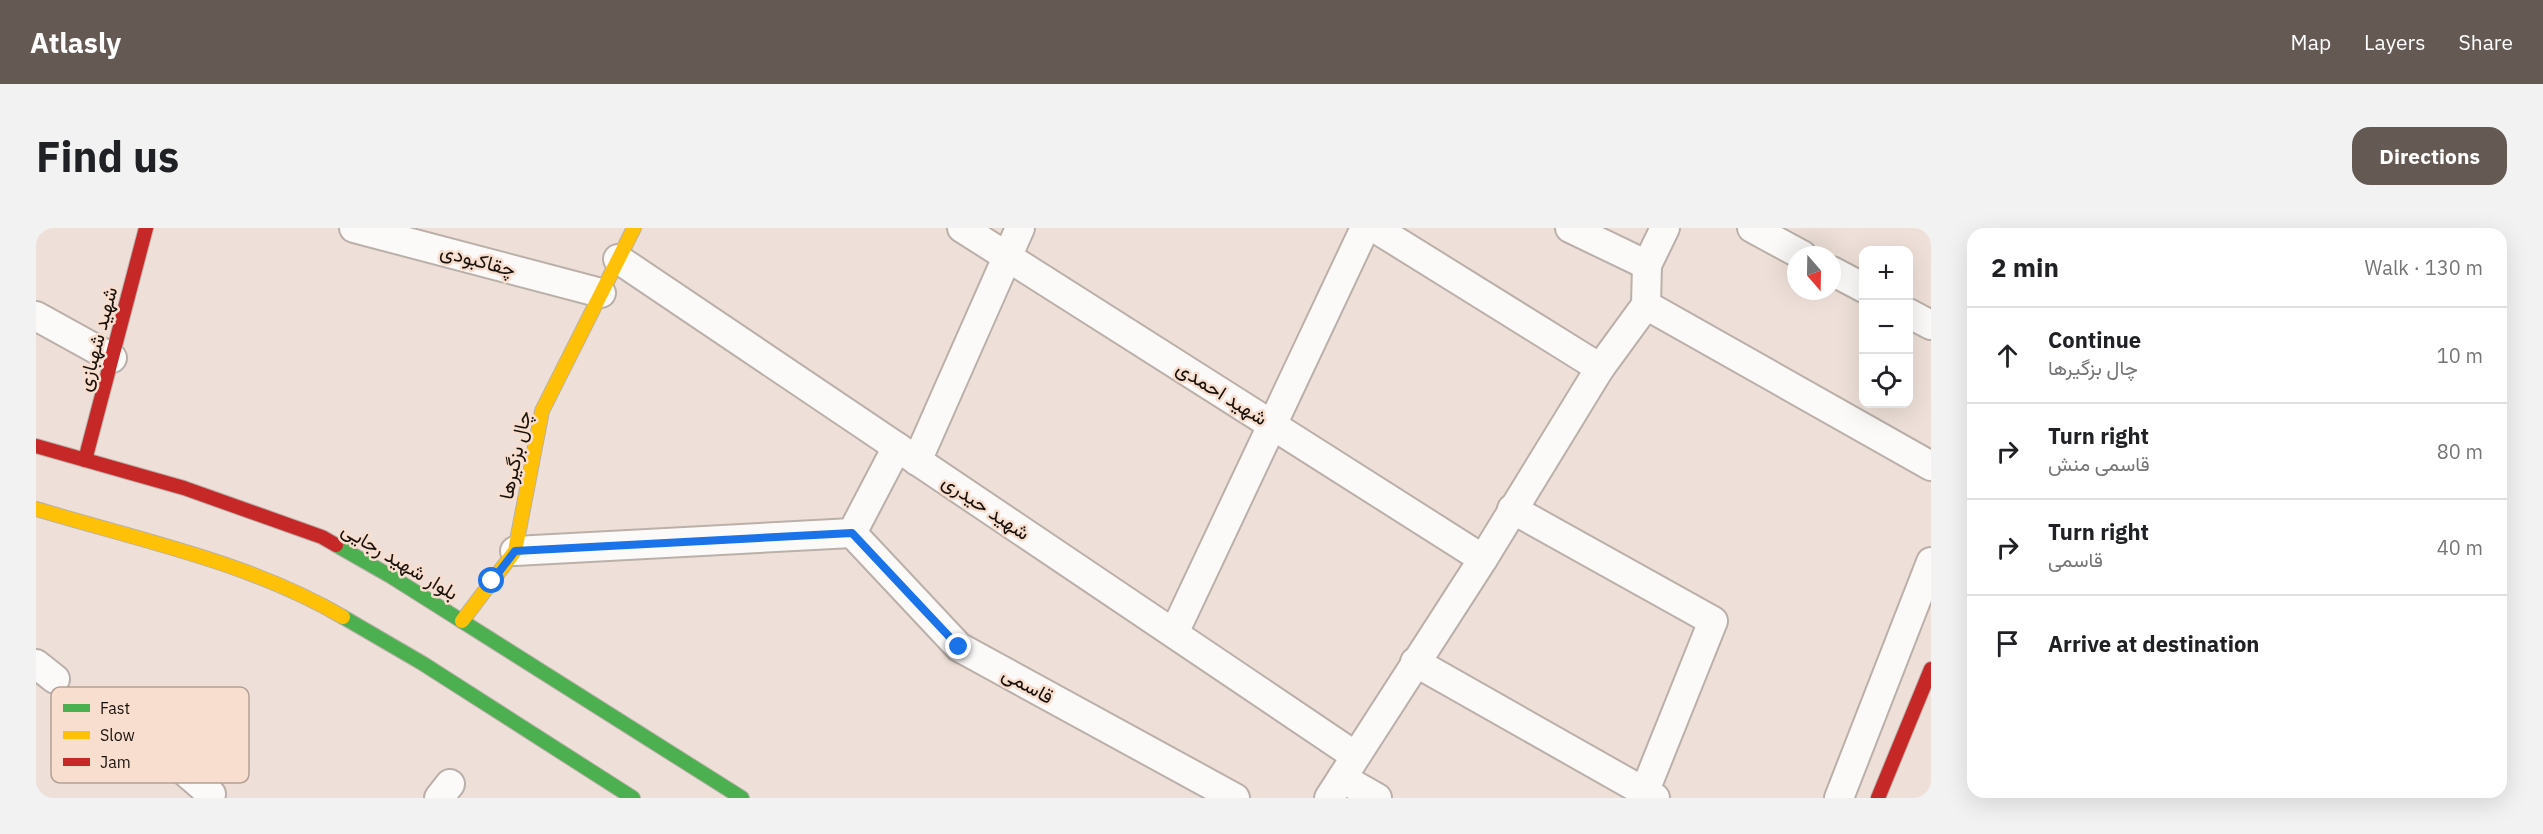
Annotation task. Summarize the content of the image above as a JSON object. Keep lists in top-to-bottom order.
{
  "streets": {
    "main road": ["شهید شهبازی", "چال بزگیرها", "بلوار شهید رجایی"],
    "street": [
      "چقاکبودی",
      "شهید احمدی",
      "شهید حیدری",
      "قاسمی"
    ]
  },
  "crossings": [
    ["چقاکبودی", "چال بزگیرها"],
    ["شهید شهبازی", "بلوار شهید رجایی"],
    ["چال بزگیرها", "شهید حیدری"],
    ["چال بزگیرها", "بلوار شهید رجایی"]
  ],
  "legend": ["Fast", "Slow", "Jam"],
  "north": "bottom",
  "page": {
    "header": "Atlasly",
    "nav": ["Map", "Layers", "Share"],
    "buttons": "Directions",
    "title": "Find us",
    "heading": ["2 min", "Walk · 130 m"],
    "map_buttons": ["+", "−"],
    "list": [
      ["Continue", "چال بزگیرها", "10 m"],
      ["Turn right", "قاسمی منش", "80 m"],
      ["Turn right", "قاسمی", "40 m"],
      "Arrive at destination"
    ]
  }
}
